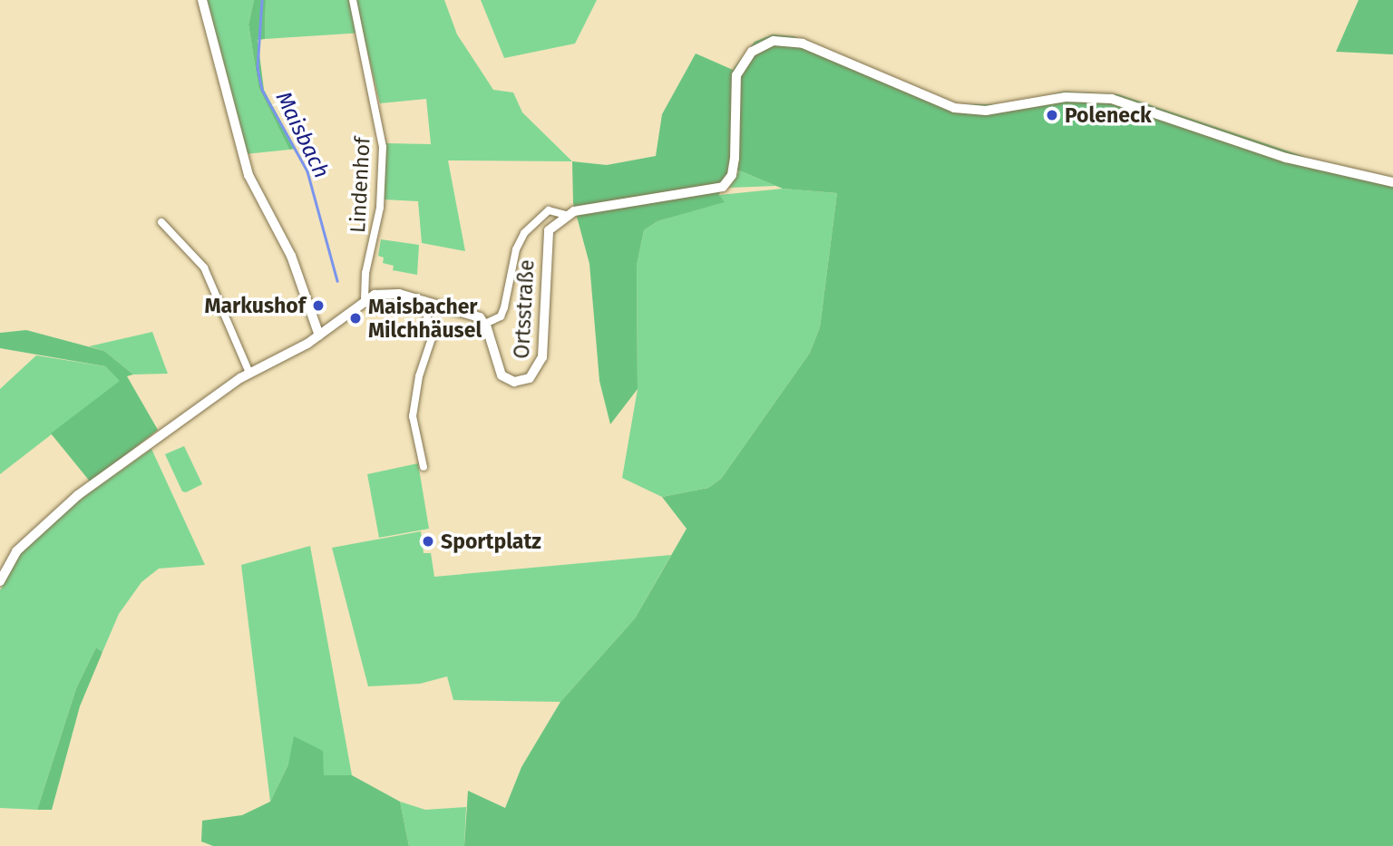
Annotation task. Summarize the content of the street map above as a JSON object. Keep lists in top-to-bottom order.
{
  "streets": {
    "street": ["Lindenhof", "Ortsstraße"]
  },
  "crossings": [
    ["Lindenhof", "Ortsstraße"]
  ],
  "water": ["Maisbach"],
  "places": [
    "Poleneck",
    "Markushof",
    "Maisbacher Milchhäusel",
    "Sportplatz"
  ]
}
